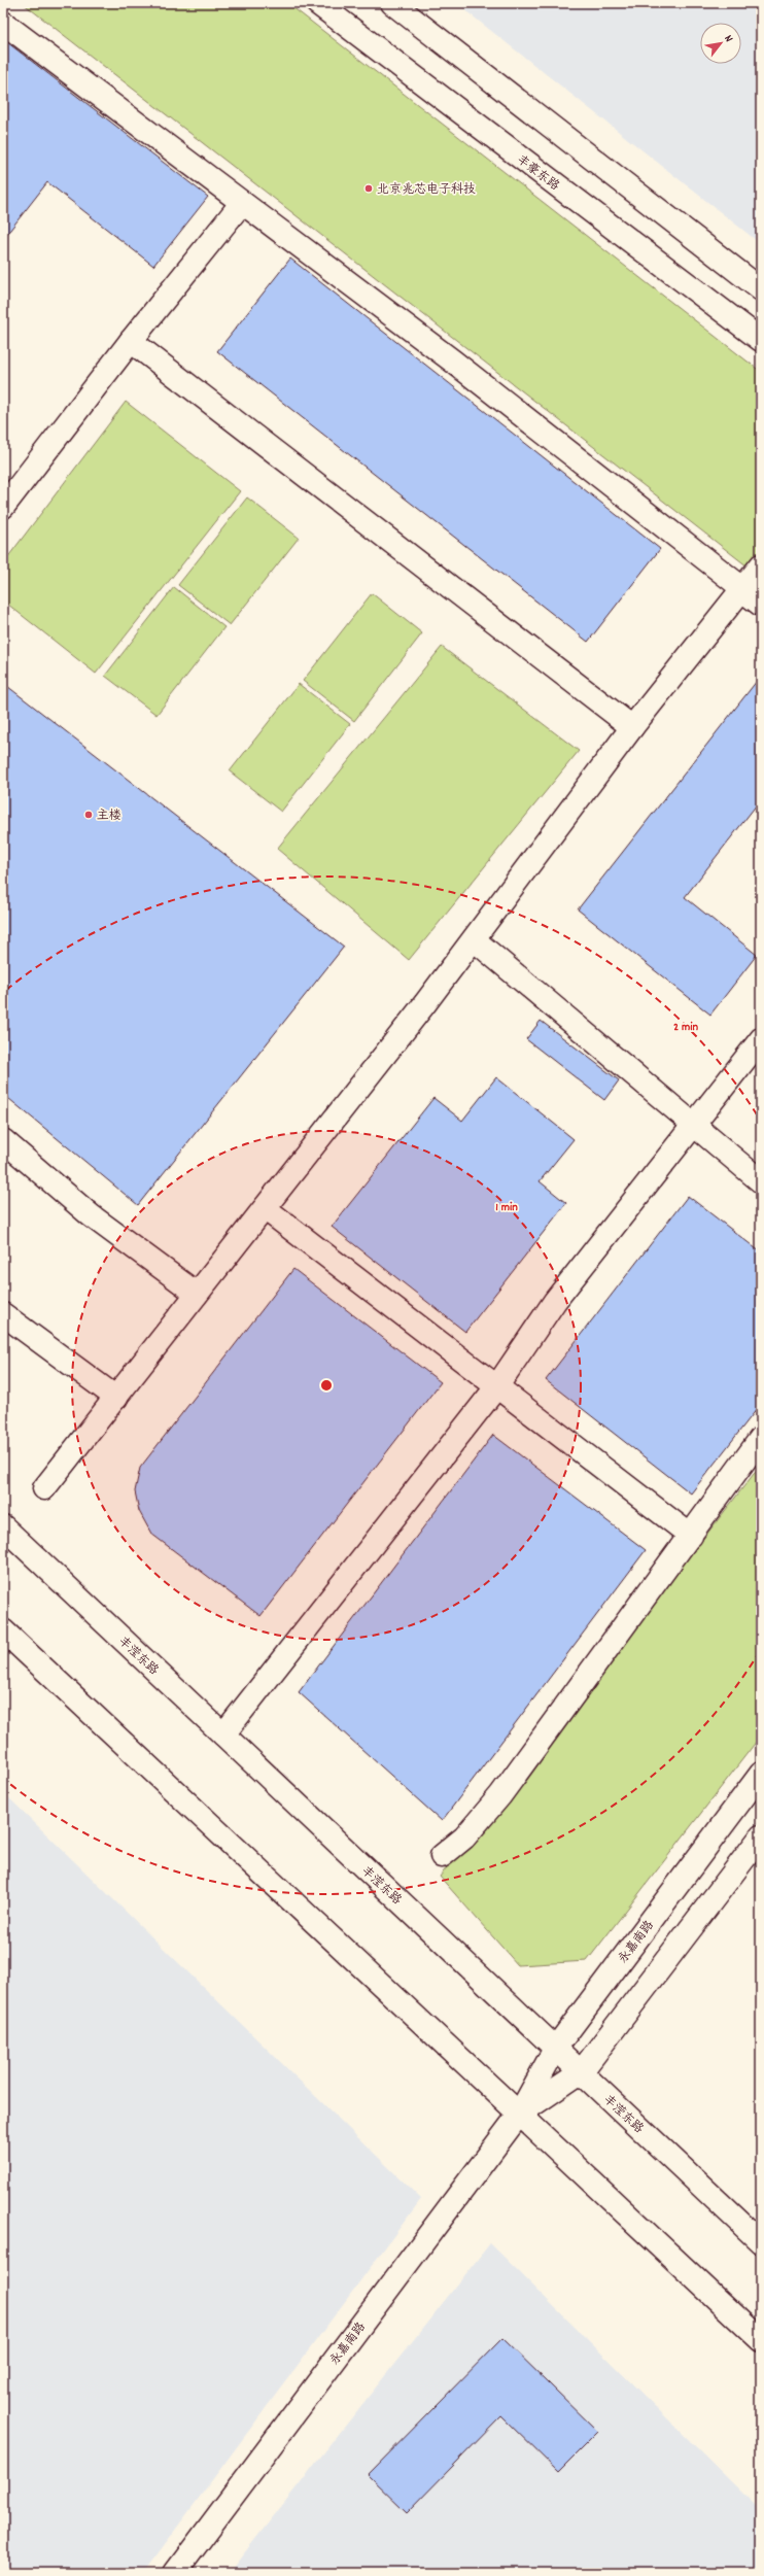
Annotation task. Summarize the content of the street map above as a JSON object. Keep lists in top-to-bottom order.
{
  "streets": {
    "street": ["丰豪东路", "丰滢东路", "永嘉南路"]
  },
  "crossings": [
    ["丰滢东路", "永嘉南路"]
  ],
  "places": ["北京兆芯电子科技", "主楼"],
  "north": "top right",
  "rings": ["2 min", "1 min"]
}
